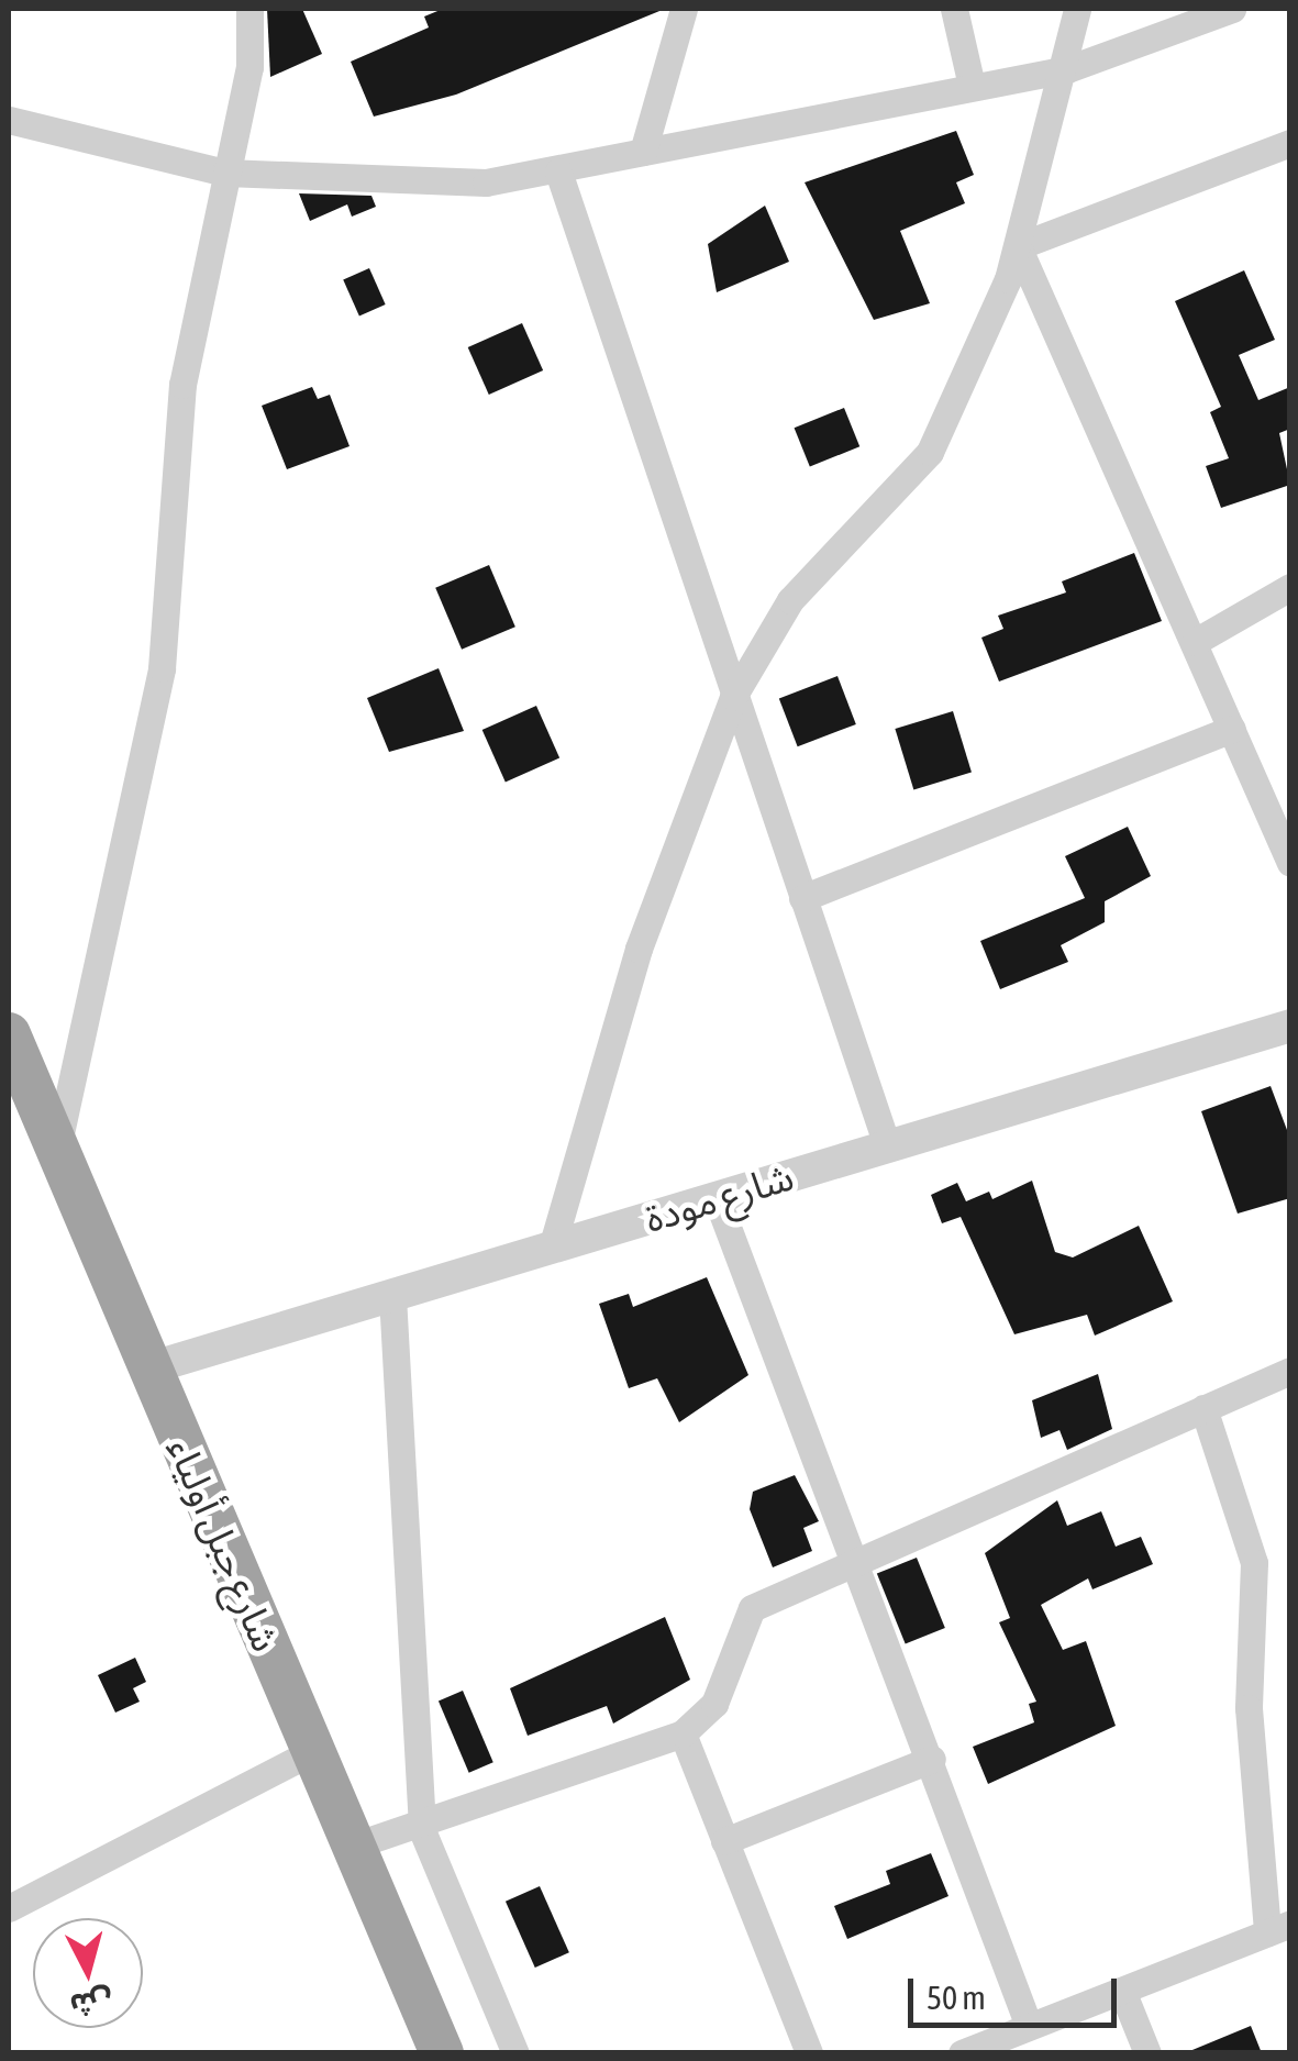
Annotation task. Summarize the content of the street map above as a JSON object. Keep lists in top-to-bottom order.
{
  "streets": {
    "highway": ["شارع جبل أولياء"],
    "street": ["شارع مودة"]
  },
  "crossings": [
    ["شارع مودة", "شارع جبل أولياء"]
  ],
  "scale_bar": "50 m",
  "north": "bottom"
}
